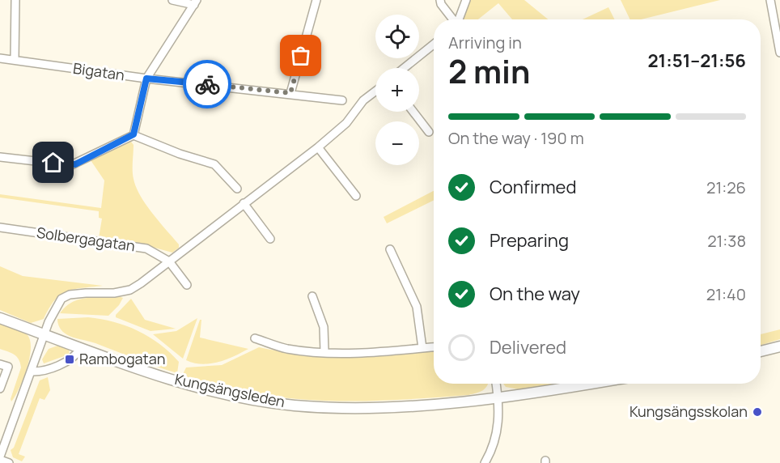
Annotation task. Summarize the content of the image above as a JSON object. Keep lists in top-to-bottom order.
{
  "streets": {
    "main road": ["Kungsängsleden"],
    "street": ["Bigatan", "Solbergagatan"]
  },
  "places": {
    "transit": ["Rambogatan"],
    "other": ["Kungsängsskolan"]
  },
  "page": {
    "map_buttons": ["+", "−"],
    "heading": ["2 min", "Arriving in", "21:51–21:56"],
    "bar": "On the way · 190 m",
    "list": [
      ["Confirmed", "21:26"],
      ["Preparing", "21:38"],
      ["On the way", "21:40"],
      "Delivered"
    ]
  }
}
